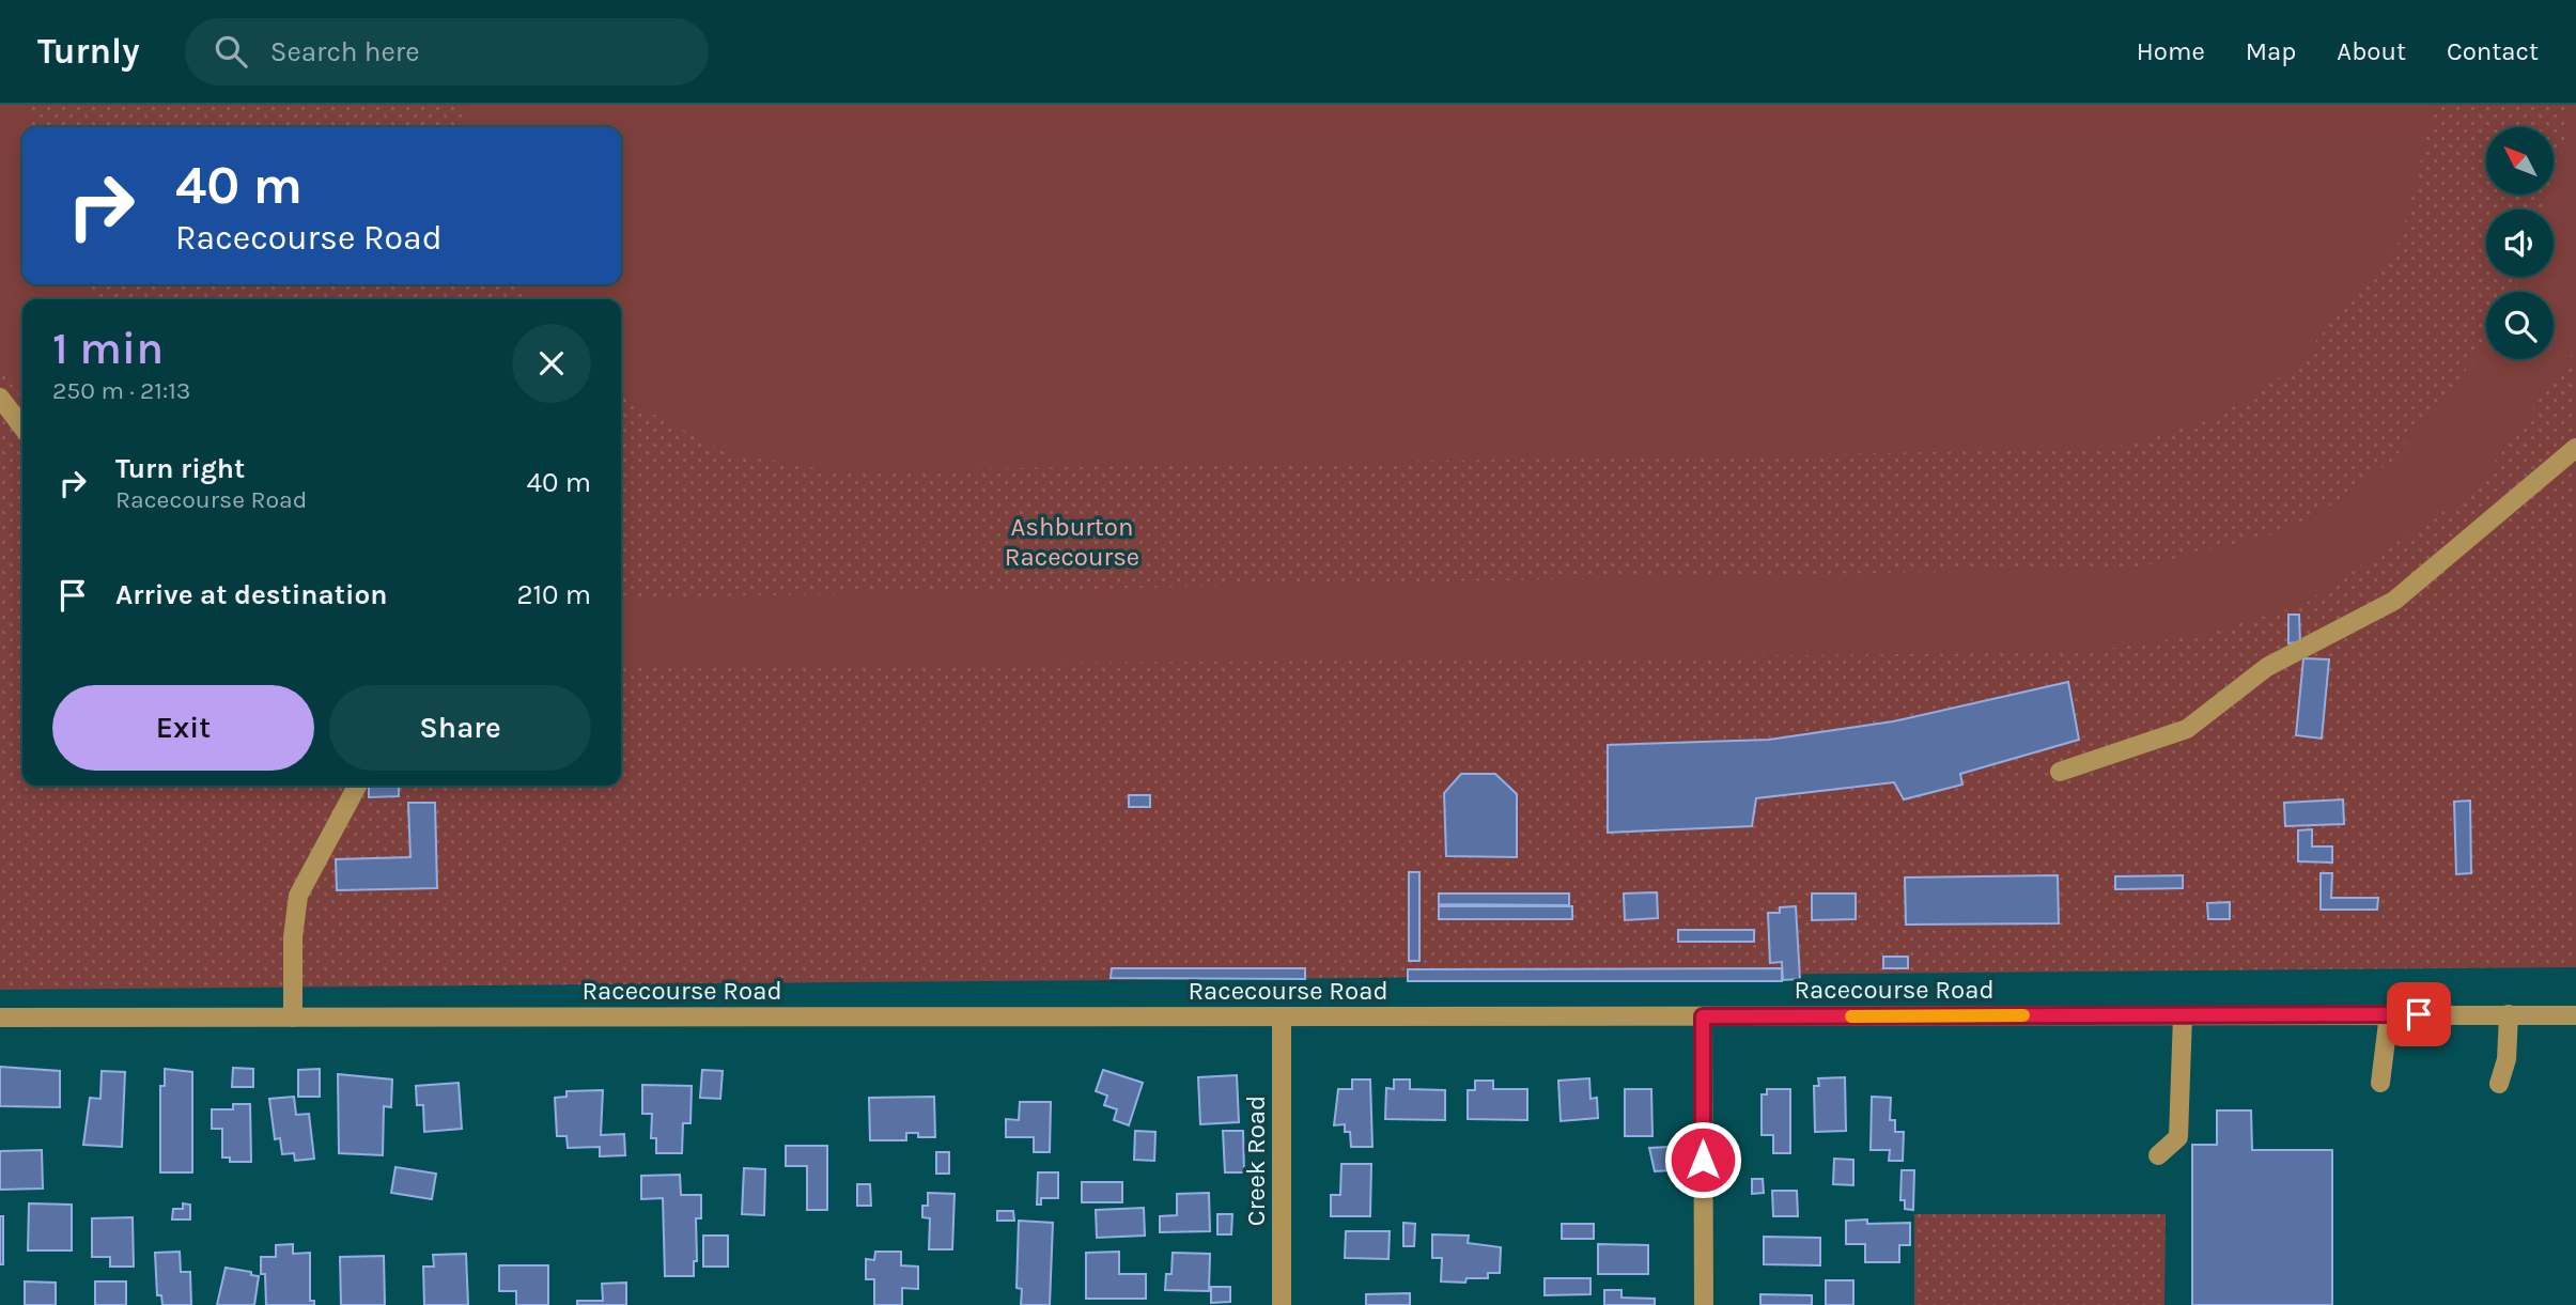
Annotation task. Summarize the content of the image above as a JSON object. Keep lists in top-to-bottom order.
{
  "streets": {
    "street": ["Racecourse Road", "Creek Road"]
  },
  "crossings": [
    ["Racecourse Road", "Creek Road"]
  ],
  "parks": ["Ashburton Racecourse"],
  "north": "top left",
  "page": {
    "header": "Turnly",
    "search": "Search here",
    "nav": [
      "Home",
      "Map",
      "About",
      "Contact"
    ],
    "turn": ["40 m", "Racecourse Road"],
    "heading": ["1 min", "250 m · 21:13"],
    "list": [
      {
        "name": "Turn right",
        "note": "Racecourse Road",
        "value": "40 m"
      },
      {
        "name": "Arrive at destination",
        "value": "210 m"
      }
    ],
    "buttons": ["Exit", "Share"]
  }
}
